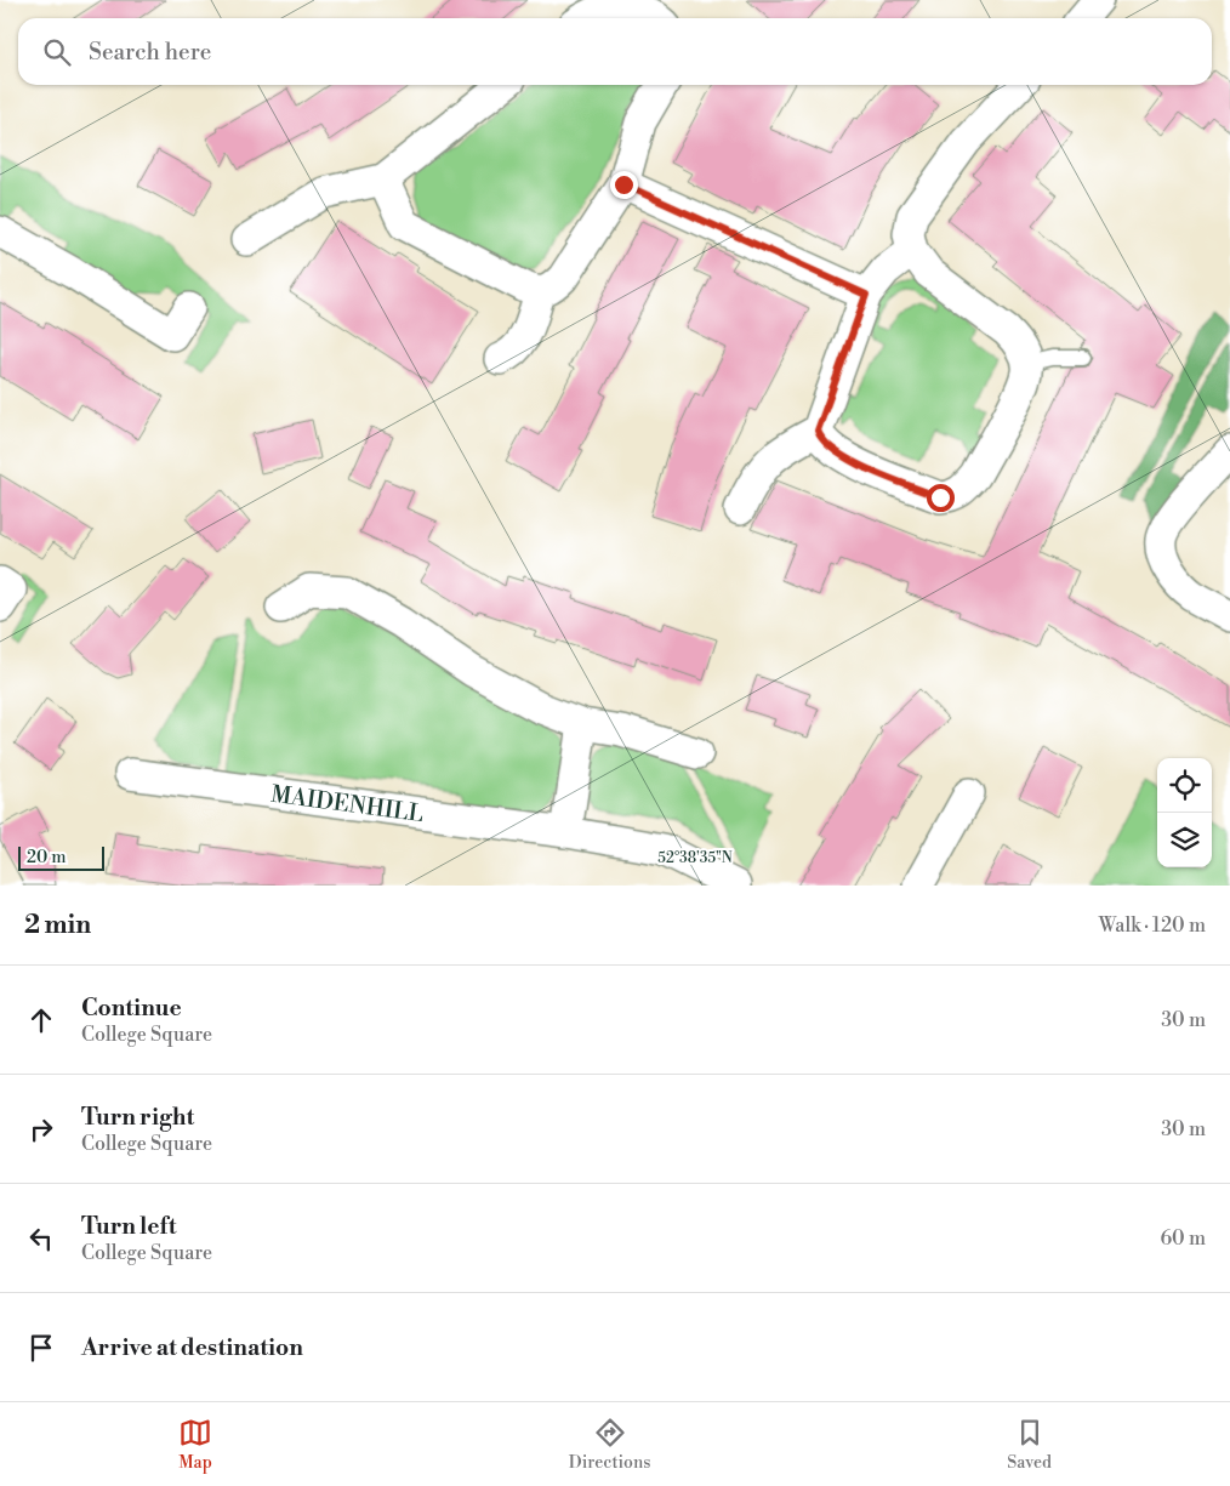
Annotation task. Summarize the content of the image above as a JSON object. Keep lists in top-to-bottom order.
{
  "streets": {
    "street": ["MAIDENHILL"]
  },
  "scale_bar": "20 m",
  "page": {
    "search": "Search here",
    "scale": "20 m",
    "heading": ["2 min", "Walk · 120 m"],
    "list": [
      ["Continue", "College Square", "30 m"],
      ["Turn right", "College Square", "30 m"],
      ["Turn left", "College Square", "60 m"],
      "Arrive at destination"
    ],
    "nav": ["Map", "Directions", "Saved"]
  },
  "coordinates": ["52°38'35\"N"]
}
